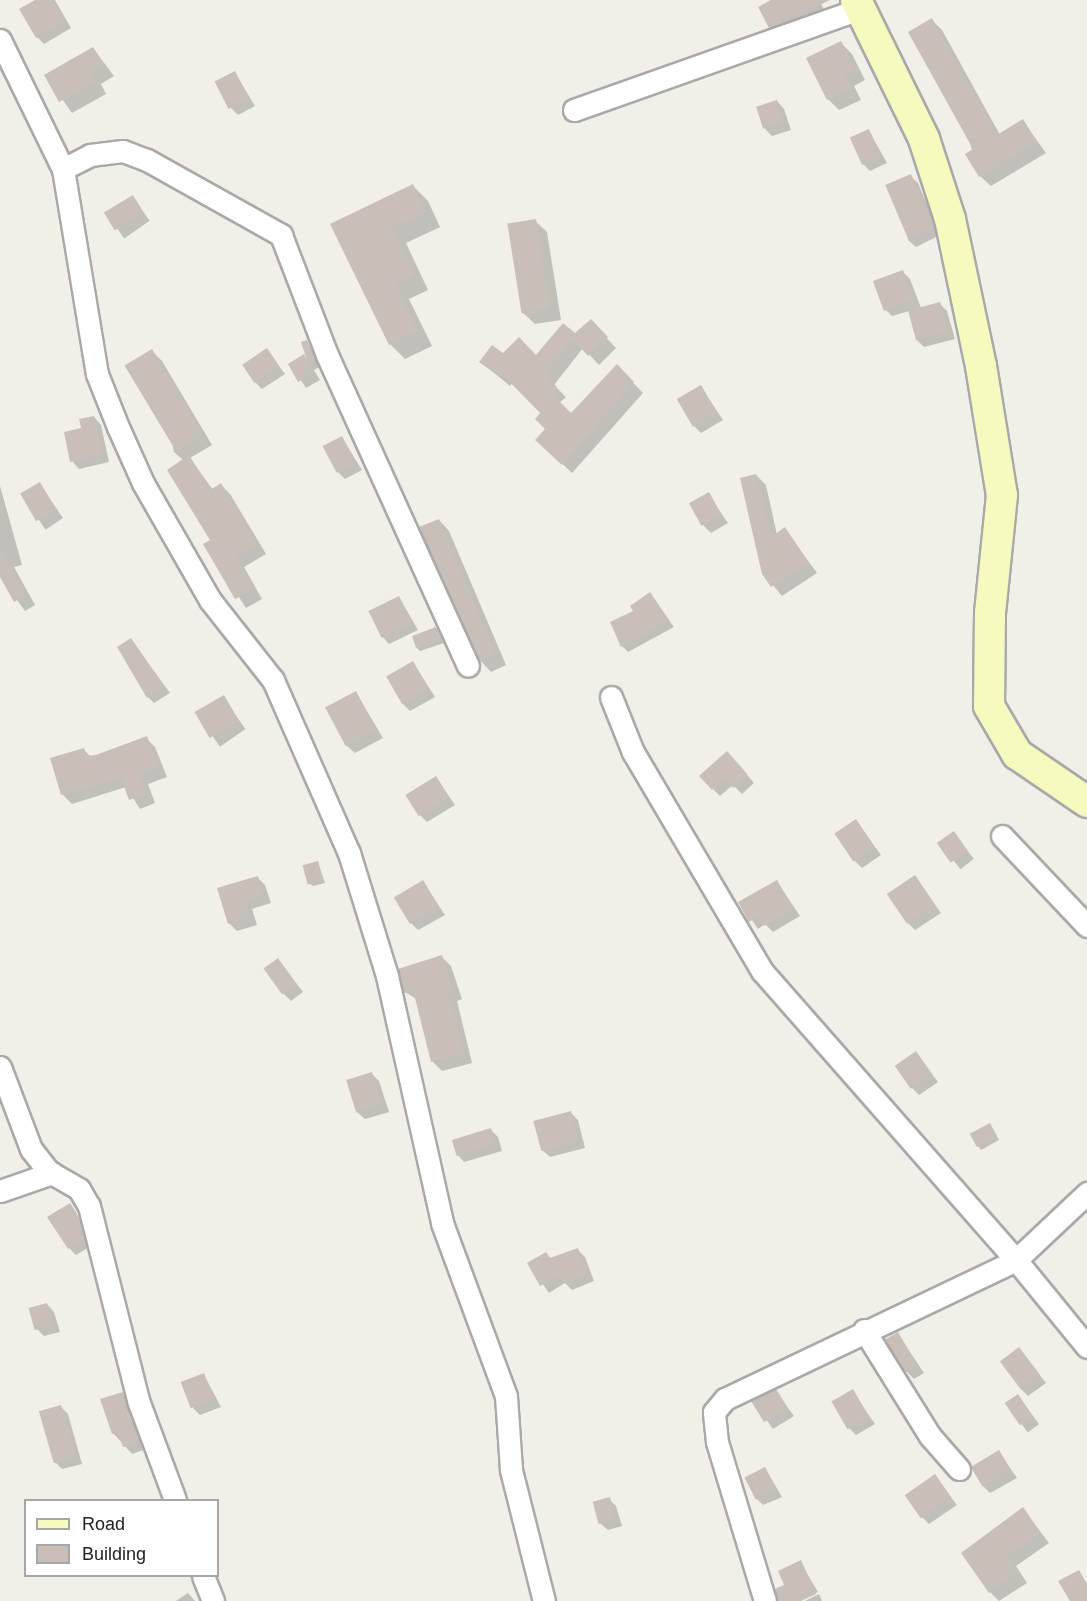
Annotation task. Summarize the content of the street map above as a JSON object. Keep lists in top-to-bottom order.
{
  "legend": ["Road", "Building"]
}
